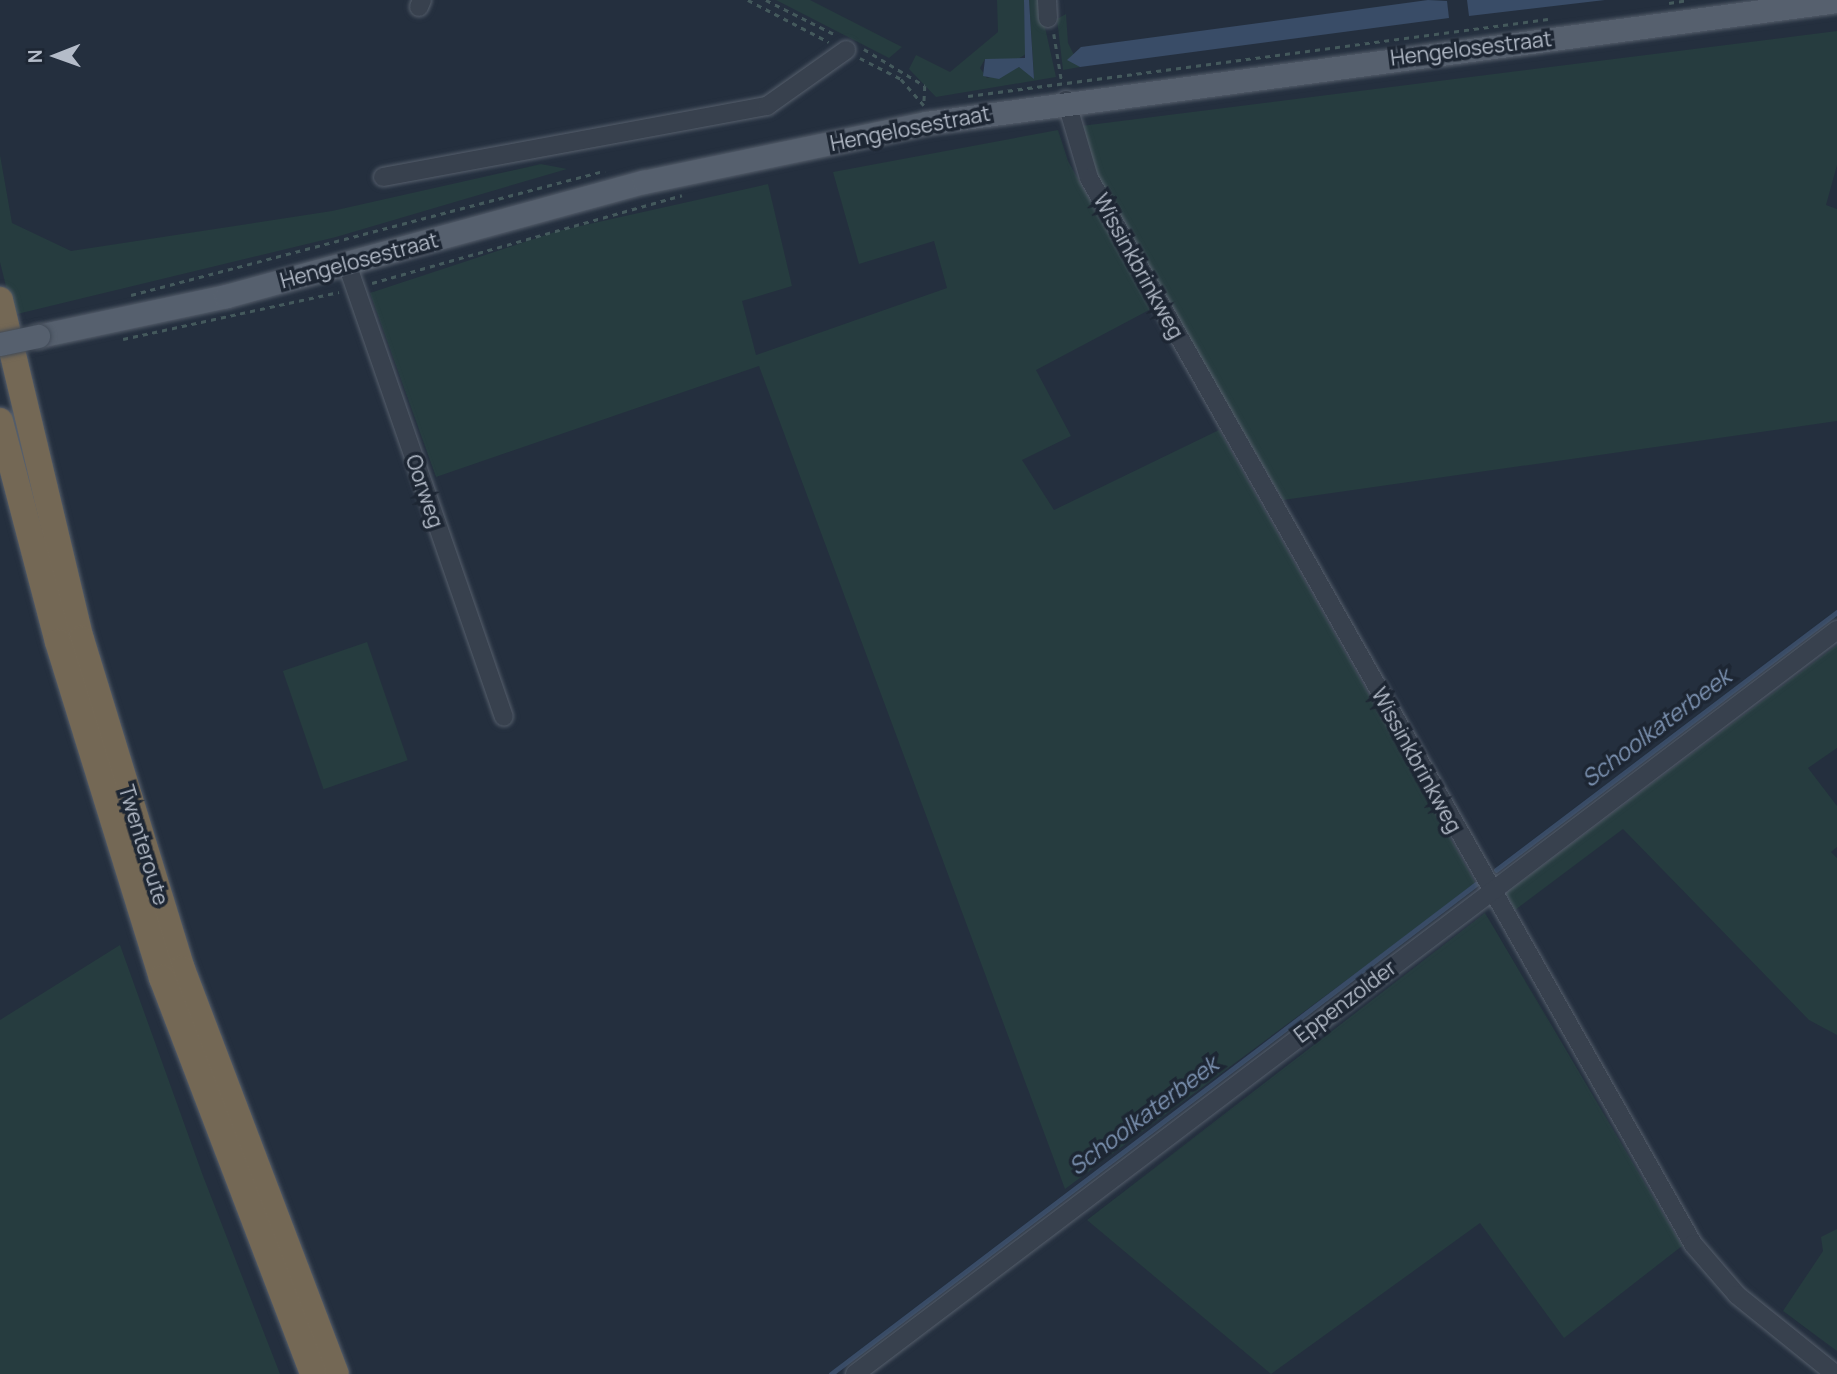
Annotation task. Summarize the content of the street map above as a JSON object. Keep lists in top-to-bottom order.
{
  "streets": {
    "highway": ["Twenteroute"],
    "main road": ["Hengelosestraat"],
    "street": ["Wissinkbrinkweg", "Oorweg", "Eppenzolder"]
  },
  "crossings": [
    ["Hengelosestraat", "Wissinkbrinkweg"],
    ["Hengelosestraat", "Oorweg"],
    ["Wissinkbrinkweg", "Eppenzolder"]
  ],
  "water": ["Schoolkaterbeek"],
  "north": "left"
}
